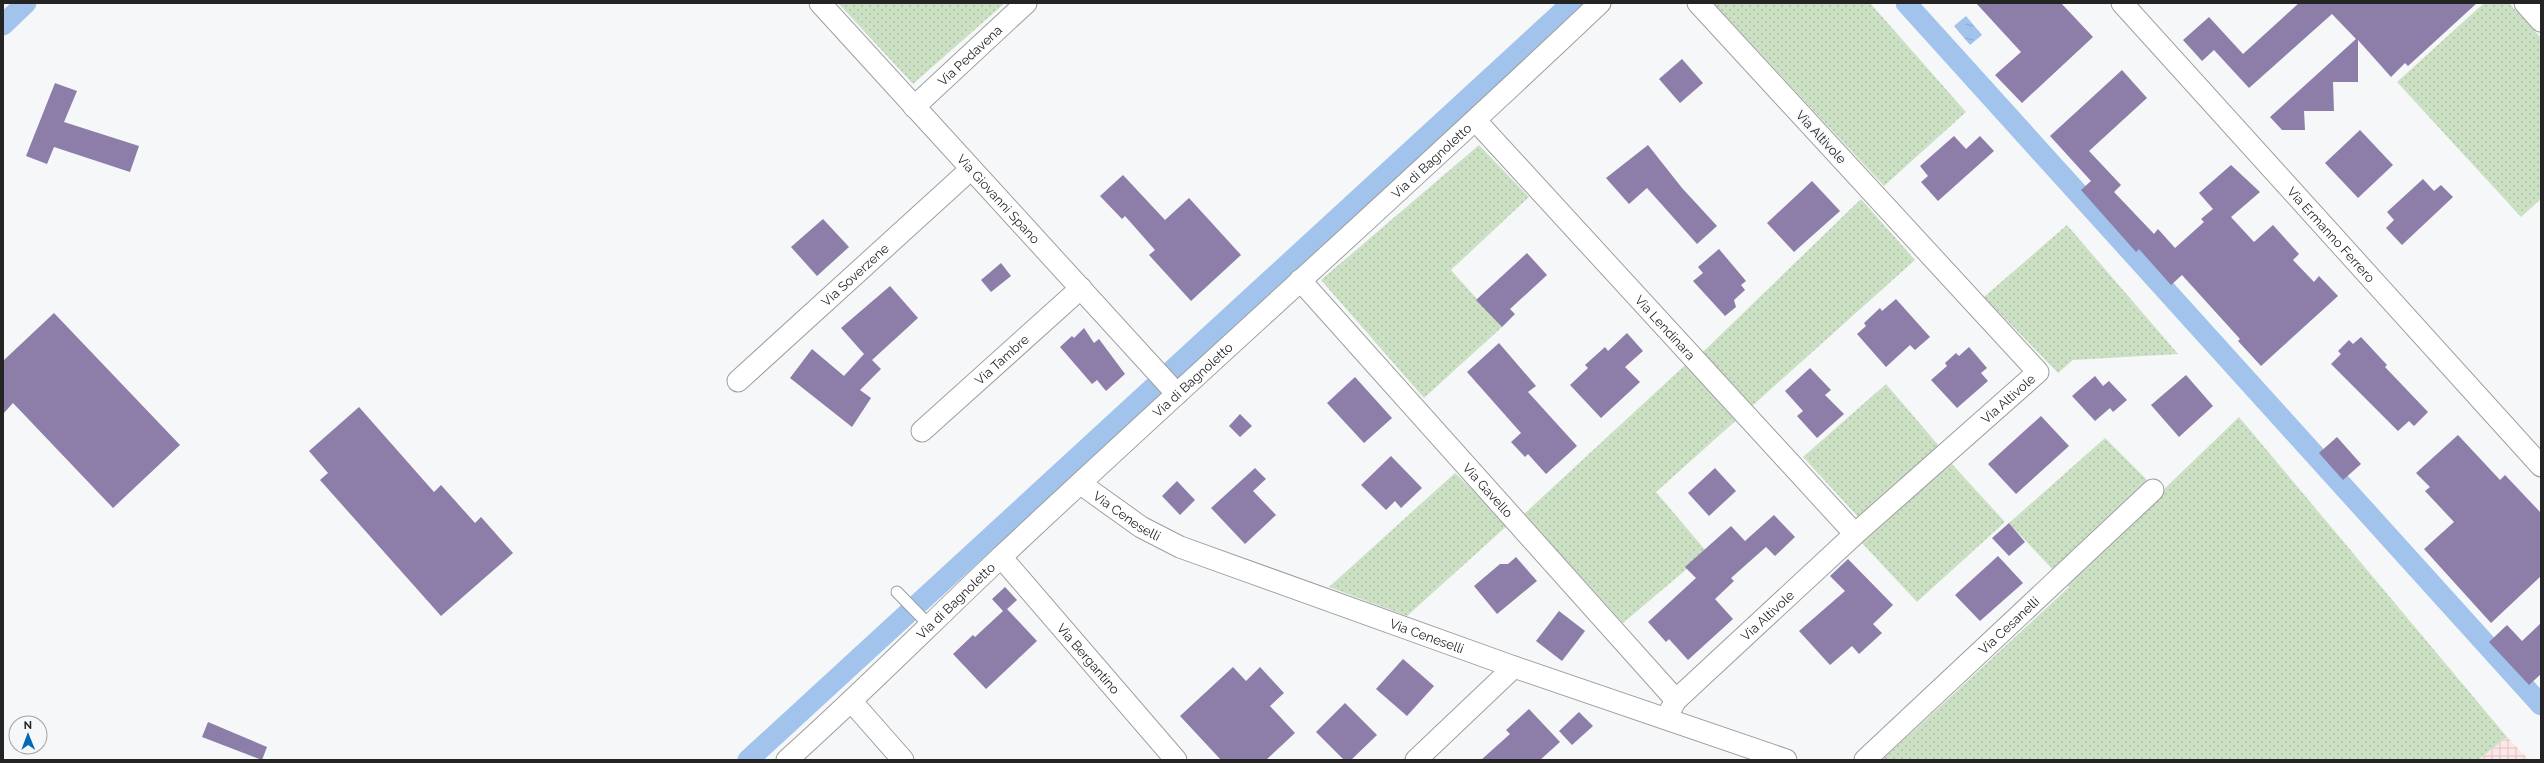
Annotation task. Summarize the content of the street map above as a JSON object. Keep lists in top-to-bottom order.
{
  "streets": {
    "street": [
      "Via Pedavena",
      "Via Altivole",
      "Via di Bagnoletto",
      "Via Giovanni Spano",
      "Via Ermanno Ferrero",
      "Via Soverzene",
      "Via Lendinara",
      "Via Tambre",
      "Via Gavello",
      "Via Ceneselli",
      "Via Cesanelli",
      "Via Bergantino"
    ]
  },
  "crossings": [
    ["Via Pedavena", "Via Giovanni Spano"],
    ["Via Altivole", "Via Lendinara"],
    ["Via Altivole", "Via Gavello"],
    ["Via Altivole", "Via Ceneselli"],
    ["Via di Bagnoletto", "Via Giovanni Spano"],
    ["Via di Bagnoletto", "Via Lendinara"],
    ["Via di Bagnoletto", "Via Gavello"],
    ["Via di Bagnoletto", "Via Ceneselli"],
    ["Via di Bagnoletto", "Via Bergantino"],
    ["Via Giovanni Spano", "Via Soverzene"],
    ["Via Giovanni Spano", "Via Tambre"]
  ],
  "north": "top"
}
